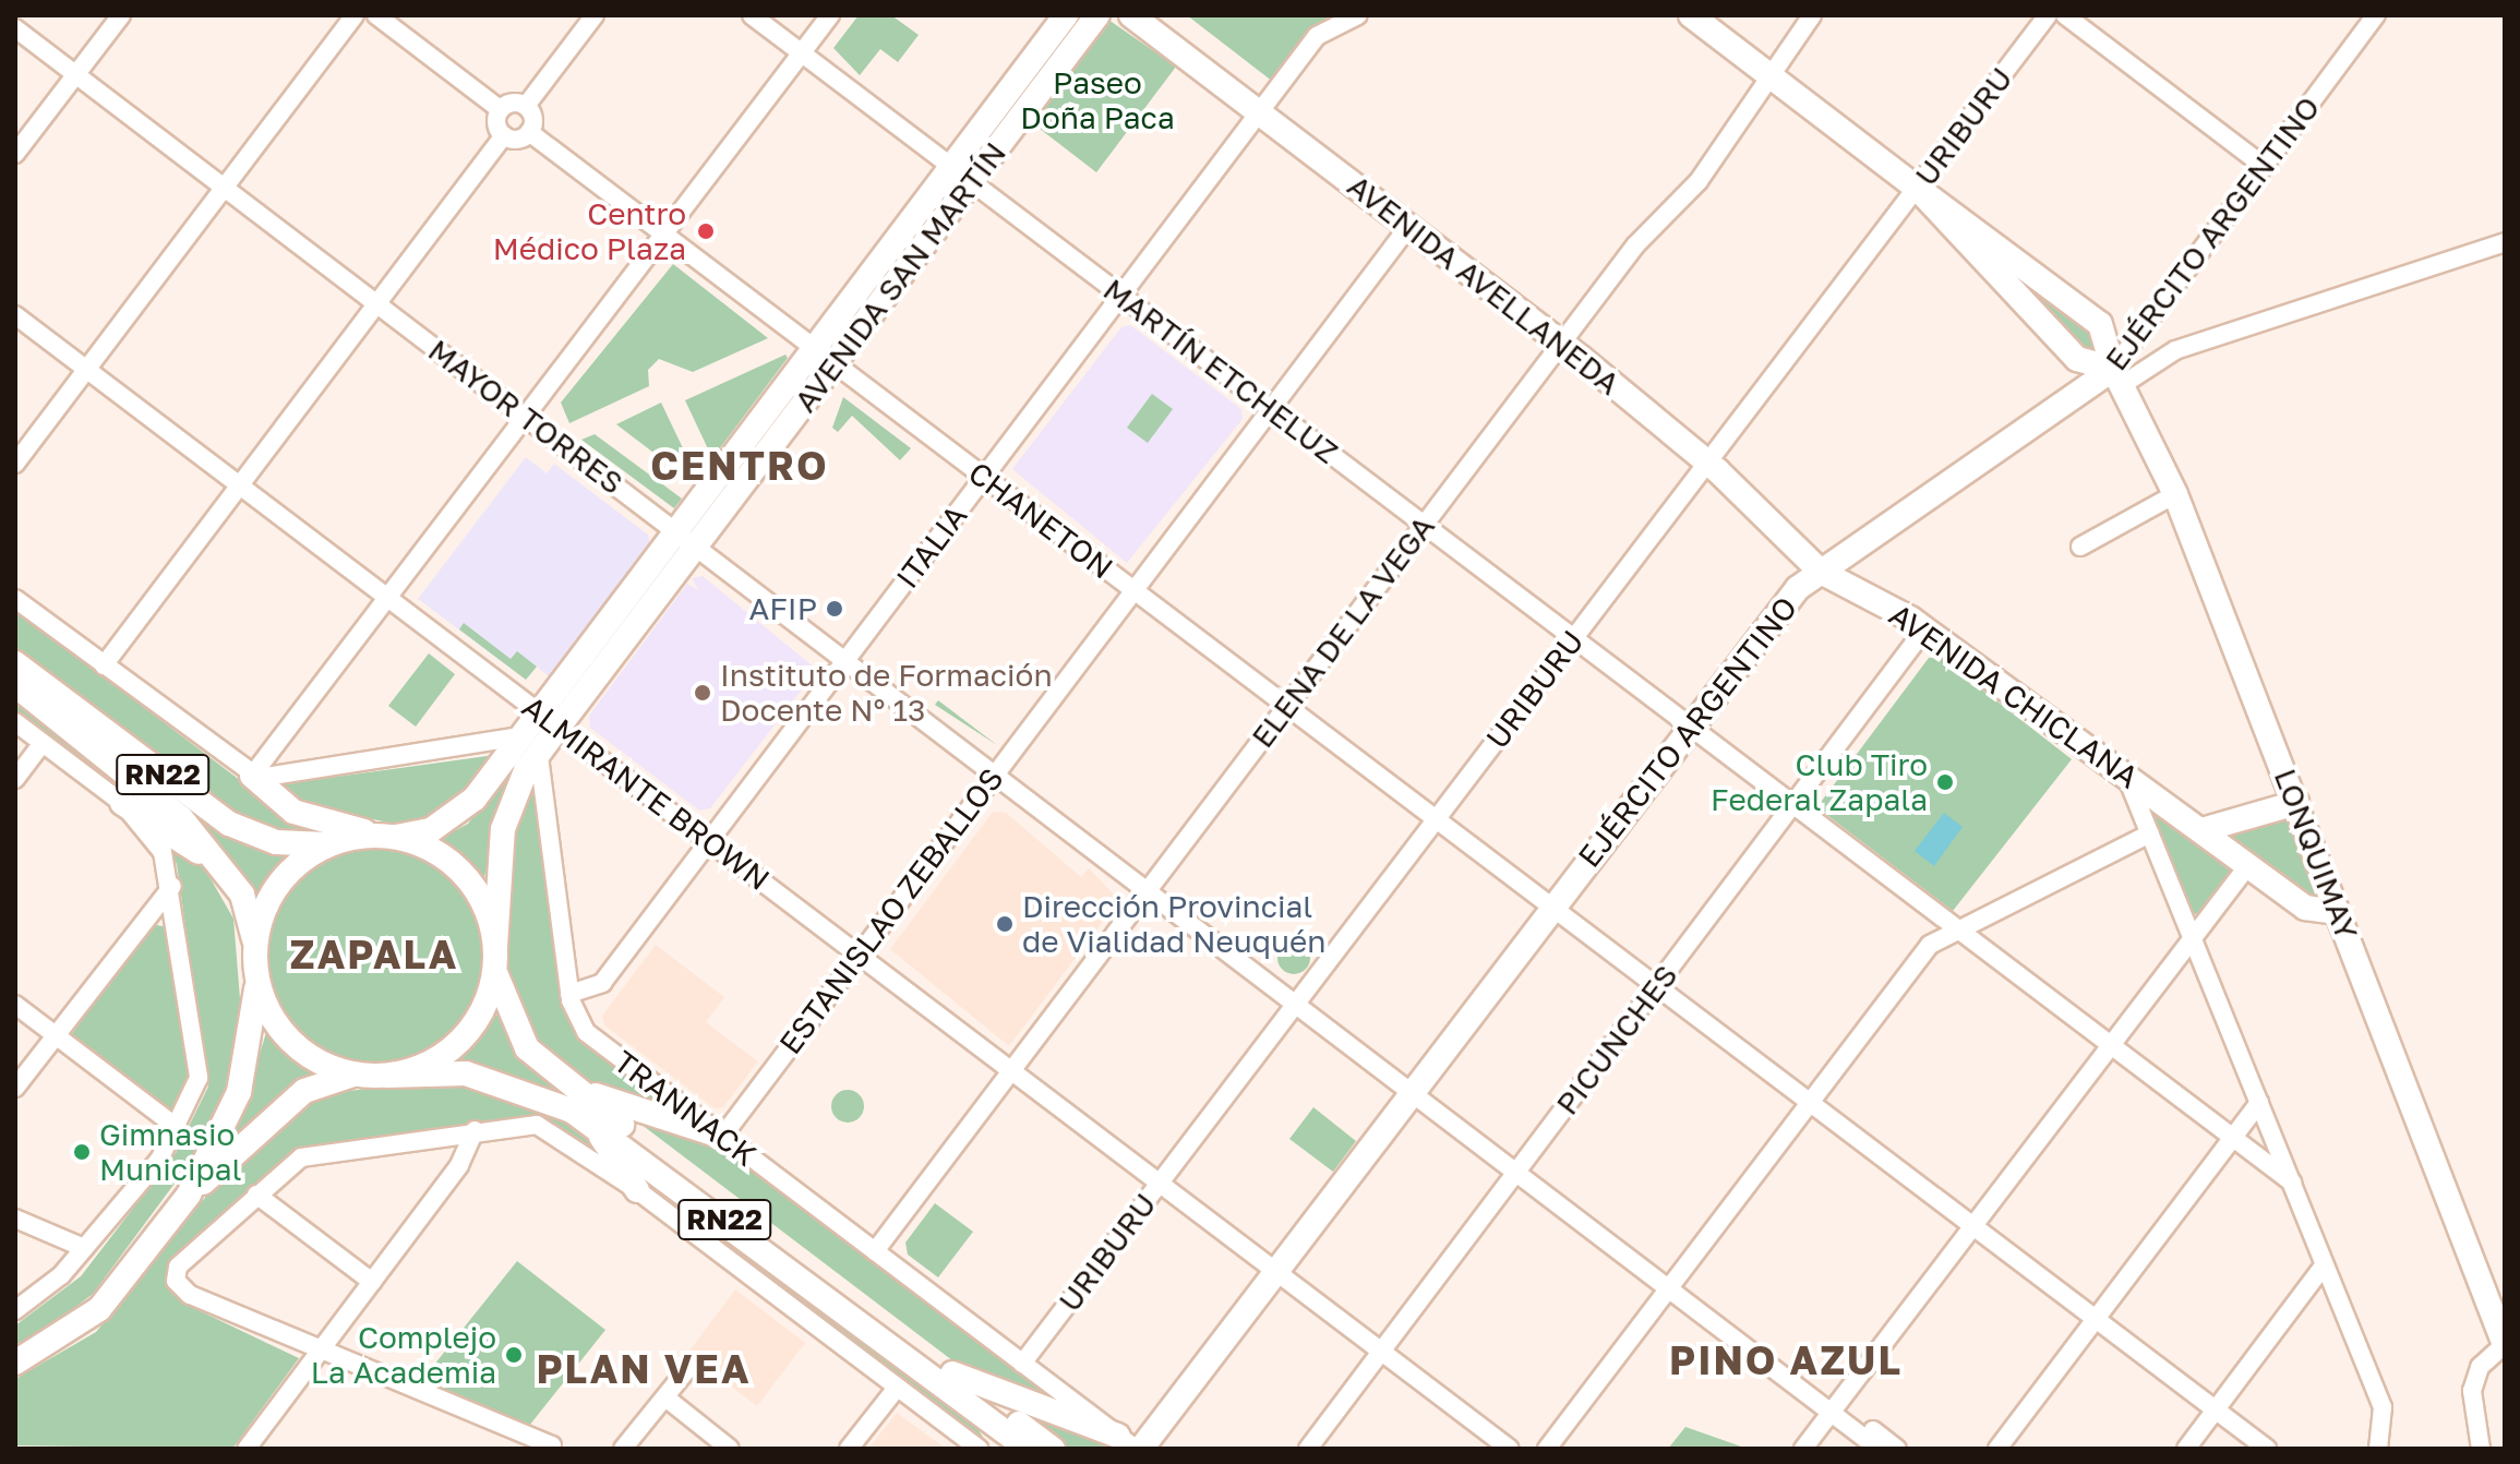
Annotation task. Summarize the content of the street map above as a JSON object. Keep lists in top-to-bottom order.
{
  "streets": {
    "main road": [
      "EJÉRCITO ARGENTINO",
      "AVENIDA SAN MARTÍN",
      "AVENIDA AVELLANEDA",
      "AVENIDA CHICLANA",
      "RN22",
      "LONQUIMAY"
    ],
    "street": [
      "URIBURU",
      "MARTÍN ETCHELUZ",
      "MAYOR TORRES",
      "CHANETON",
      "ITALIA",
      "ELENA DE LA VEGA",
      "ALMIRANTE BROWN",
      "ESTANISLAO ZEBALLOS",
      "PICUNCHES",
      "TRANNACK"
    ]
  },
  "crossings": [
    ["URIBURU", "AVENIDA AVELLANEDA"],
    ["URIBURU", "MARTÍN ETCHELUZ"],
    ["URIBURU", "MAYOR TORRES"],
    ["URIBURU", "CHANETON"],
    ["URIBURU", "ALMIRANTE BROWN"],
    ["URIBURU", "LONQUIMAY"],
    ["URIBURU", "TRANNACK"],
    ["EJÉRCITO ARGENTINO", "AVENIDA AVELLANEDA"],
    ["EJÉRCITO ARGENTINO", "MARTÍN ETCHELUZ"],
    ["EJÉRCITO ARGENTINO", "MAYOR TORRES"],
    ["EJÉRCITO ARGENTINO", "CHANETON"],
    ["EJÉRCITO ARGENTINO", "AVENIDA CHICLANA"],
    ["EJÉRCITO ARGENTINO", "ALMIRANTE BROWN"],
    ["EJÉRCITO ARGENTINO", "LONQUIMAY"],
    ["EJÉRCITO ARGENTINO", "TRANNACK"],
    ["AVENIDA SAN MARTÍN", "MARTÍN ETCHELUZ"],
    ["AVENIDA SAN MARTÍN", "MAYOR TORRES"],
    ["AVENIDA SAN MARTÍN", "CHANETON"],
    ["AVENIDA SAN MARTÍN", "RN22"],
    ["AVENIDA SAN MARTÍN", "ALMIRANTE BROWN"],
    ["AVENIDA SAN MARTÍN", "TRANNACK"],
    ["AVENIDA AVELLANEDA", "ITALIA"],
    ["AVENIDA AVELLANEDA", "ELENA DE LA VEGA"],
    ["AVENIDA AVELLANEDA", "AVENIDA CHICLANA"],
    ["AVENIDA AVELLANEDA", "ESTANISLAO ZEBALLOS"],
    ["MARTÍN ETCHELUZ", "ITALIA"],
    ["MARTÍN ETCHELUZ", "ELENA DE LA VEGA"],
    ["MARTÍN ETCHELUZ", "ESTANISLAO ZEBALLOS"],
    ["MARTÍN ETCHELUZ", "PICUNCHES"],
    ["MAYOR TORRES", "ITALIA"],
    ["MAYOR TORRES", "ELENA DE LA VEGA"],
    ["MAYOR TORRES", "ESTANISLAO ZEBALLOS"],
    ["MAYOR TORRES", "PICUNCHES"],
    ["CHANETON", "ITALIA"],
    ["CHANETON", "ELENA DE LA VEGA"],
    ["CHANETON", "ESTANISLAO ZEBALLOS"],
    ["CHANETON", "PICUNCHES"],
    ["ITALIA", "ALMIRANTE BROWN"],
    ["ITALIA", "TRANNACK"],
    ["ELENA DE LA VEGA", "ALMIRANTE BROWN"],
    ["ELENA DE LA VEGA", "TRANNACK"],
    ["AVENIDA CHICLANA", "LONQUIMAY"],
    ["AVENIDA CHICLANA", "PICUNCHES"],
    ["ALMIRANTE BROWN", "ESTANISLAO ZEBALLOS"],
    ["ALMIRANTE BROWN", "PICUNCHES"],
    ["ESTANISLAO ZEBALLOS", "TRANNACK"]
  ],
  "districts": [
    "CENTRO",
    "ZAPALA",
    "PINO AZUL",
    "PLAN VEA"
  ],
  "parks": ["Paseo Doña Paca"],
  "places": [
    "Centro Médico Plaza",
    "AFIP",
    "Instituto de Formación Docente N° 13",
    "Club Tiro Federal Zapala",
    "Dirección Provincial de Vialidad Neuquén",
    "Gimnasio Municipal",
    "Complejo La Academia"
  ]
}
